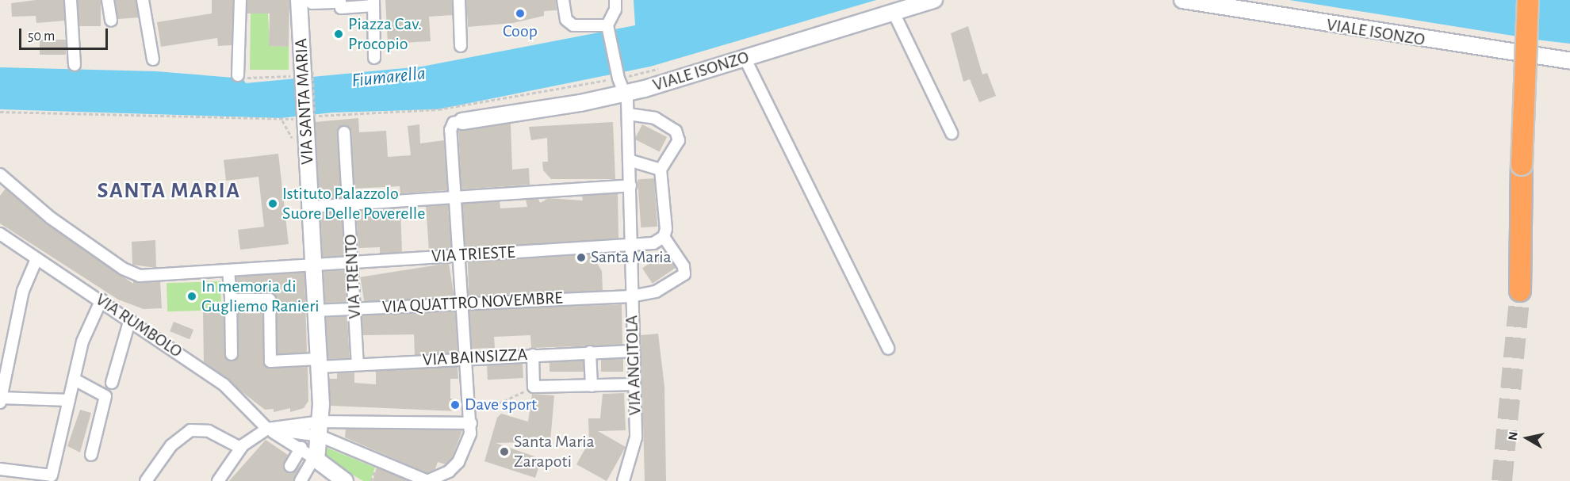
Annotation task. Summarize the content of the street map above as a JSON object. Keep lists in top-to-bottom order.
{
  "streets": {
    "street": [
      "VIALE ISONZO",
      "VIA SANTA MARIA",
      "VIA TRIESTE",
      "VIA TRENTO",
      "VIA QUATTRO NOVEMBRE",
      "VIA RUMBOLO",
      "VIA BAINSIZZA",
      "VIA ANGITOLA"
    ]
  },
  "crossings": [
    ["VIALE ISONZO", "VIA ANGITOLA"],
    ["VIA SANTA MARIA", "VIA TRIESTE"],
    ["VIA SANTA MARIA", "VIA QUATTRO NOVEMBRE"],
    ["VIA SANTA MARIA", "VIA RUMBOLO"],
    ["VIA SANTA MARIA", "VIA BAINSIZZA"],
    ["VIA TRIESTE", "VIA TRENTO"],
    ["VIA TRIESTE", "VIA QUATTRO NOVEMBRE"],
    ["VIA TRIESTE", "VIA ANGITOLA"],
    ["VIA TRENTO", "VIA QUATTRO NOVEMBRE"],
    ["VIA TRENTO", "VIA BAINSIZZA"],
    ["VIA QUATTRO NOVEMBRE", "VIA ANGITOLA"],
    ["VIA BAINSIZZA", "VIA ANGITOLA"]
  ],
  "districts": ["SANTA MARIA"],
  "water": ["Fiumarella"],
  "places": [
    "Coop",
    "Piazza Cav. Procopio",
    "Istituto Palazzolo Suore Delle Poverelle",
    "Santa Maria",
    "In memoria di Gugliemo Ranieri",
    "Dave sport",
    "Santa Maria Zarapoti"
  ],
  "scale_bar": "50 m",
  "north": "left"
}
